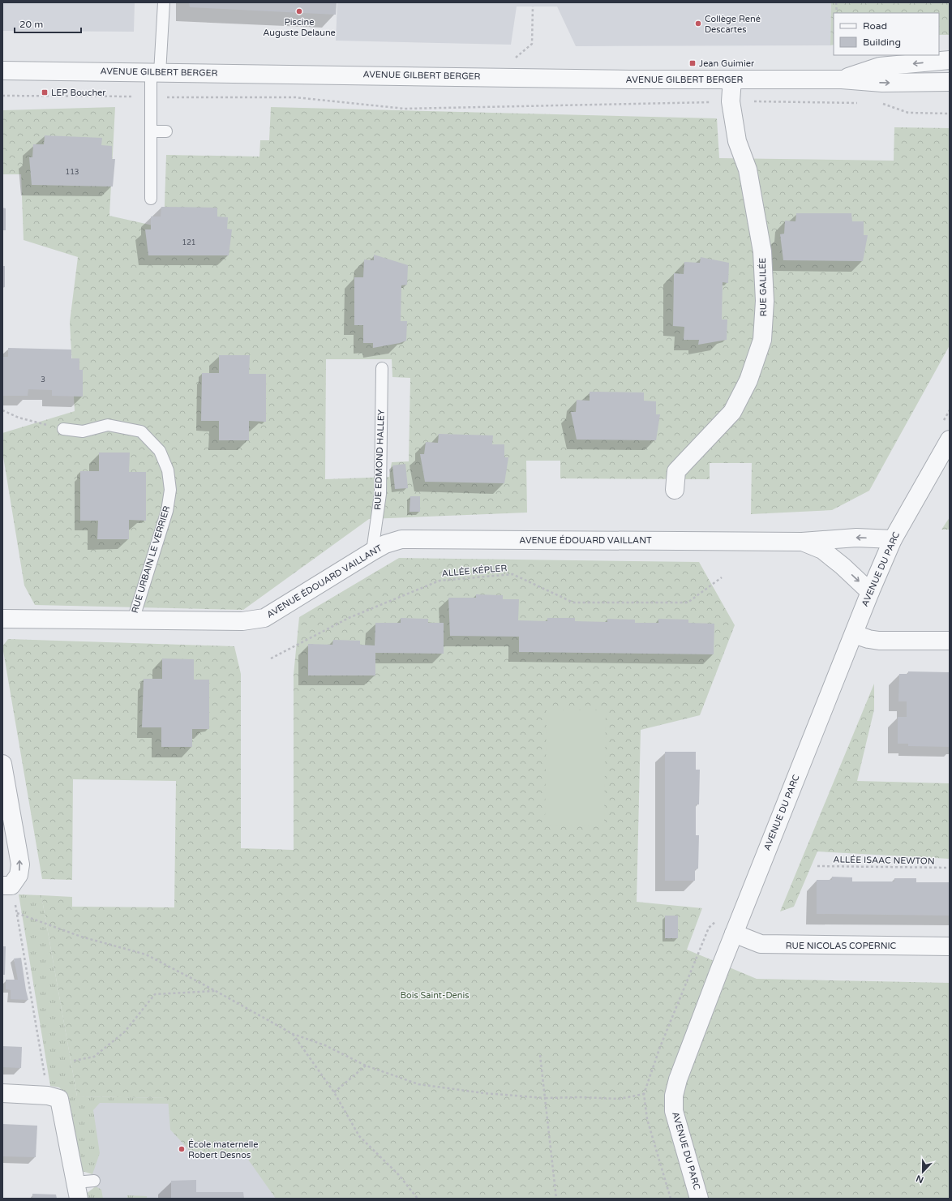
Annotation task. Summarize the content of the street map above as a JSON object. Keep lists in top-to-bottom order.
{
  "streets": {
    "street": [
      "AVENUE GILBERT BERGER",
      "RUE GALILÉE",
      "AVENUE ÉDOUARD VAILLANT",
      "AVENUE DU PARC",
      "RUE NICOLAS COPERNIC"
    ],
    "lane": ["RUE EDMOND HALLEY", "RUE URBAIN LE VERRIER"],
    "path": ["ALLÉE KÉPLER", "ALLÉE ISAAC NEWTON"]
  },
  "crossings": [
    ["AVENUE GILBERT BERGER", "RUE GALILÉE"],
    ["RUE EDMOND HALLEY", "AVENUE ÉDOUARD VAILLANT"],
    ["AVENUE ÉDOUARD VAILLANT", "RUE URBAIN LE VERRIER"],
    ["AVENUE ÉDOUARD VAILLANT", "AVENUE DU PARC"],
    ["AVENUE DU PARC", "RUE NICOLAS COPERNIC"]
  ],
  "parks": ["Bois Saint-Denis"],
  "places": {
    "other": ["Piscine Auguste Delaune", "Collège René Descartes", "École maternelle Robert Desnos"],
    "transit": ["Jean Guimier", "LEP Boucher"]
  },
  "house_numbers": ["113", "121", "3"],
  "legend": ["Road", "Building"],
  "scale_bar": "20 m",
  "north": "bottom"
}
